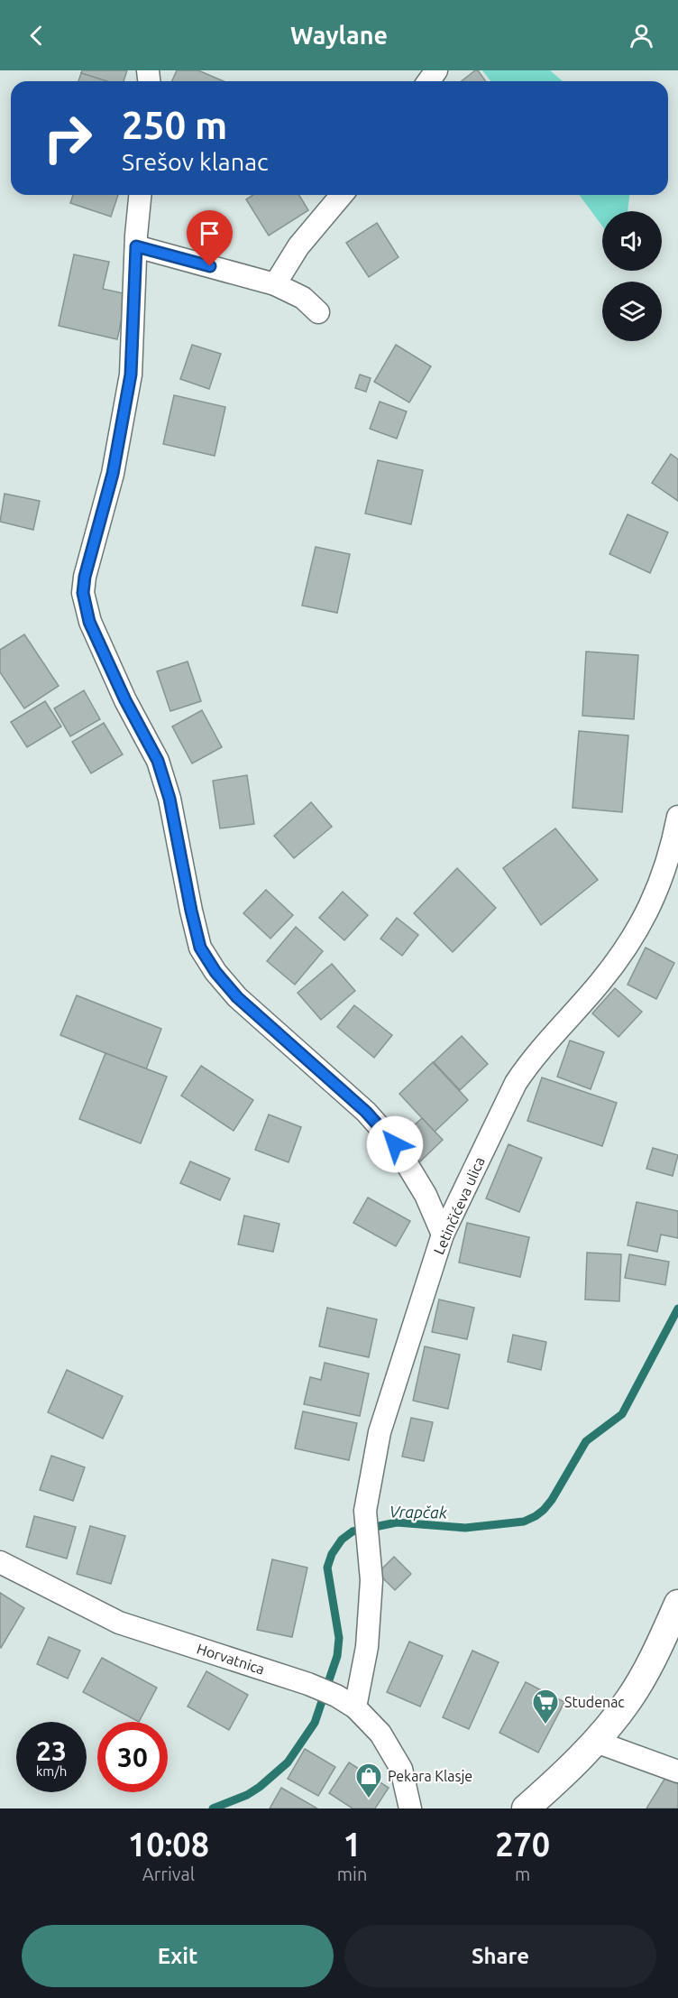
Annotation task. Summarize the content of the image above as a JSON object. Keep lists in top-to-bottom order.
{
  "streets": {
    "street": ["Letinčićeva ulica", "Horvatnica"]
  },
  "crossings": [
    ["Letinčićeva ulica", "Horvatnica"]
  ],
  "water": ["Vrapčak"],
  "places": {
    "supermarket": ["Studenac"],
    "shop": ["Pekara Klasje"]
  },
  "page": {
    "header": "Waylane",
    "turn": ["250 m", "Srešov klanac"],
    "speed": "23 km/h",
    "limit": "30",
    "eta": [
      "10:08",
      "Arrival",
      "1",
      "min",
      "270",
      "m"
    ],
    "buttons": ["Exit", "Share"]
  }
}
